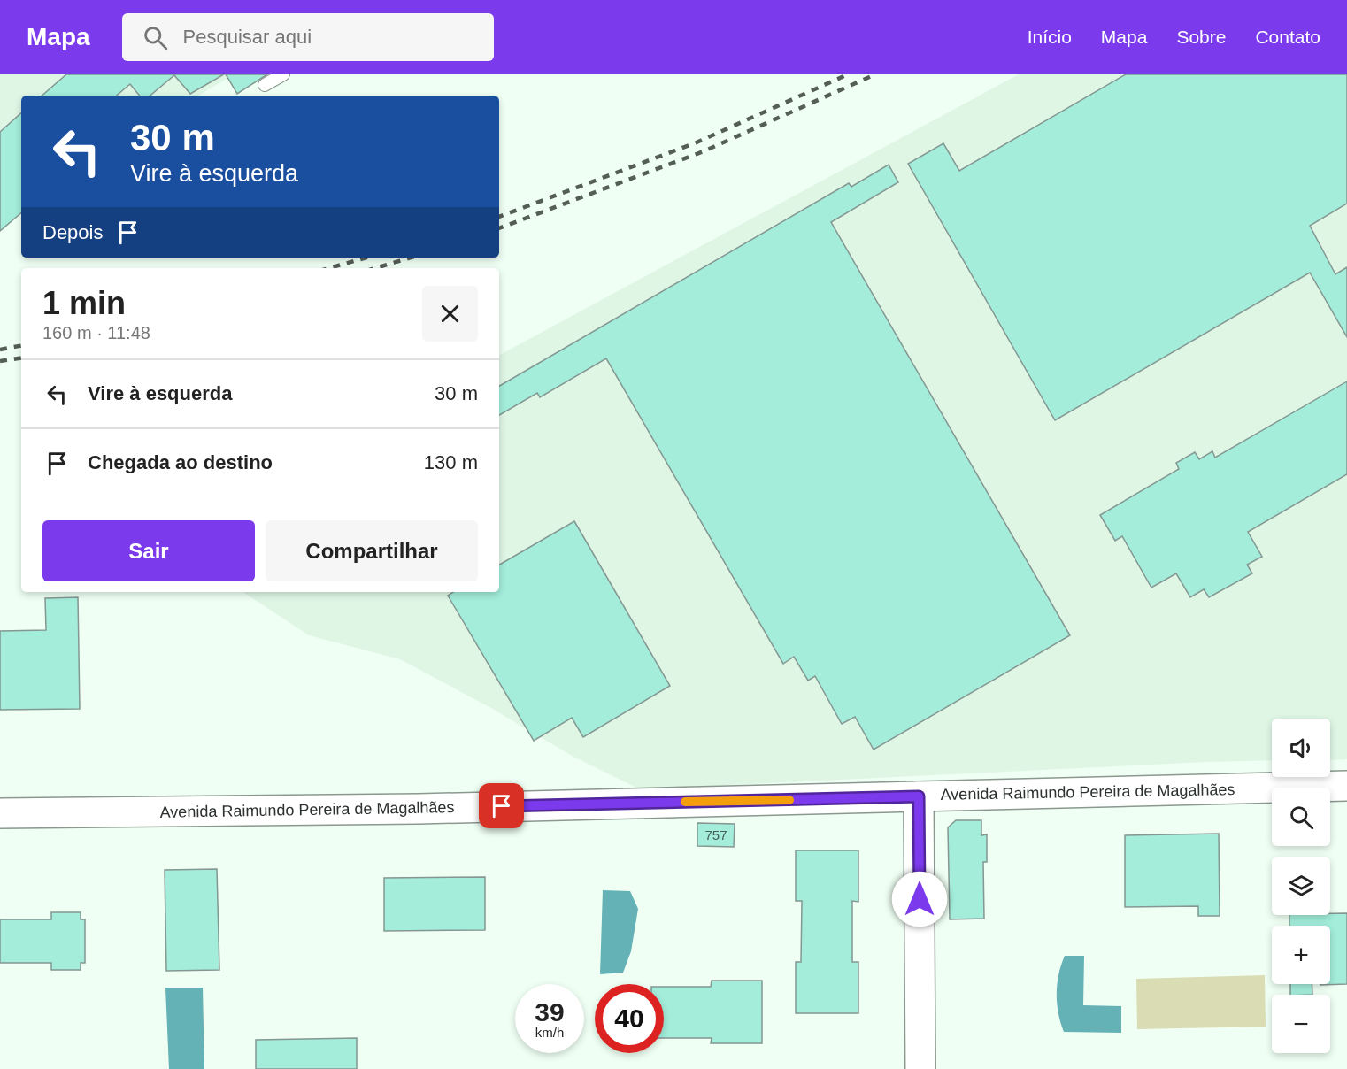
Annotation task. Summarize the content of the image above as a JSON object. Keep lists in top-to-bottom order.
{
  "streets": {
    "street": ["Avenida Raimundo Pereira de Magalhães"]
  },
  "house_numbers": ["757"],
  "page": {
    "header": "Mapa",
    "search": "Pesquisar aqui",
    "nav": [
      "Início",
      "Mapa",
      "Sobre",
      "Contato"
    ],
    "turn": ["30 m", "Vire à esquerda"],
    "then": "Depois",
    "heading": ["1 min", "160 m · 11:48"],
    "list": [
      {
        "name": "Vire à esquerda",
        "value": "30 m"
      },
      {
        "name": "Chegada ao destino",
        "value": "130 m"
      }
    ],
    "buttons": ["Sair", "Compartilhar"],
    "map_buttons": ["+", "−"],
    "speed": "39 km/h",
    "limit": "40"
  }
}
